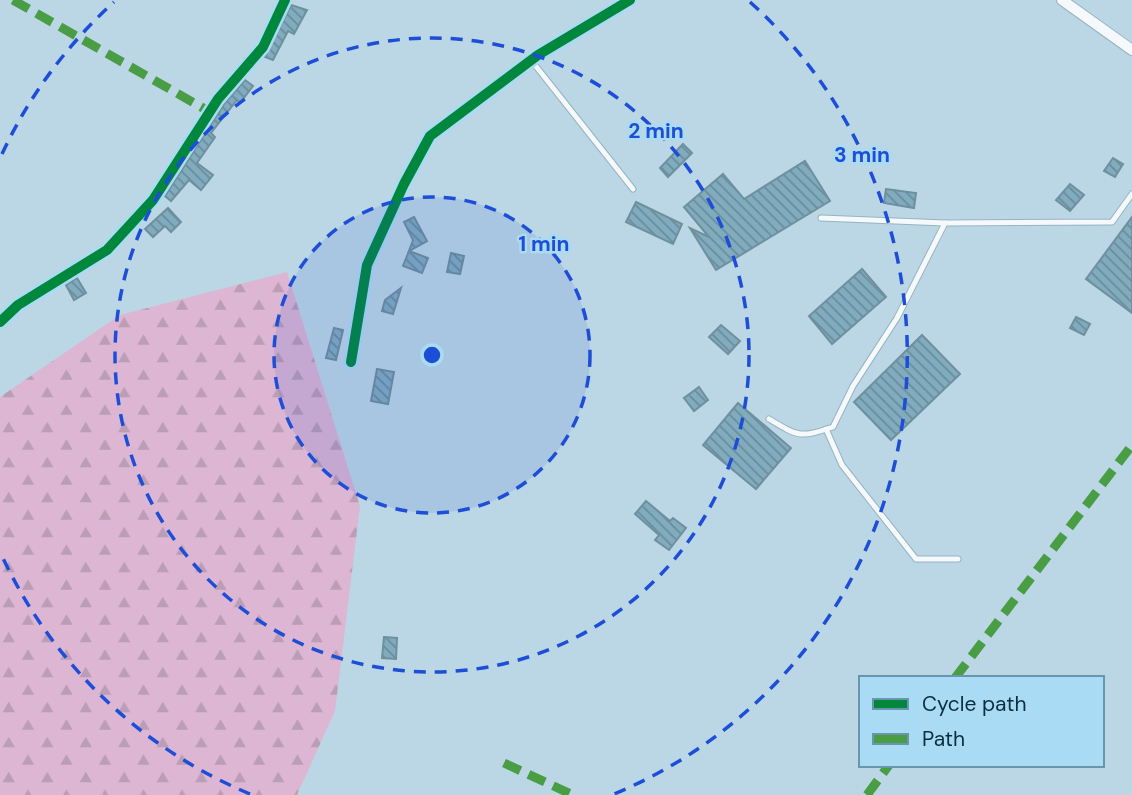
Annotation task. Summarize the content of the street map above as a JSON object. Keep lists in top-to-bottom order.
{
  "legend": ["Cycle path", "Path"],
  "rings": ["2 min", "3 min", "1 min"]
}
